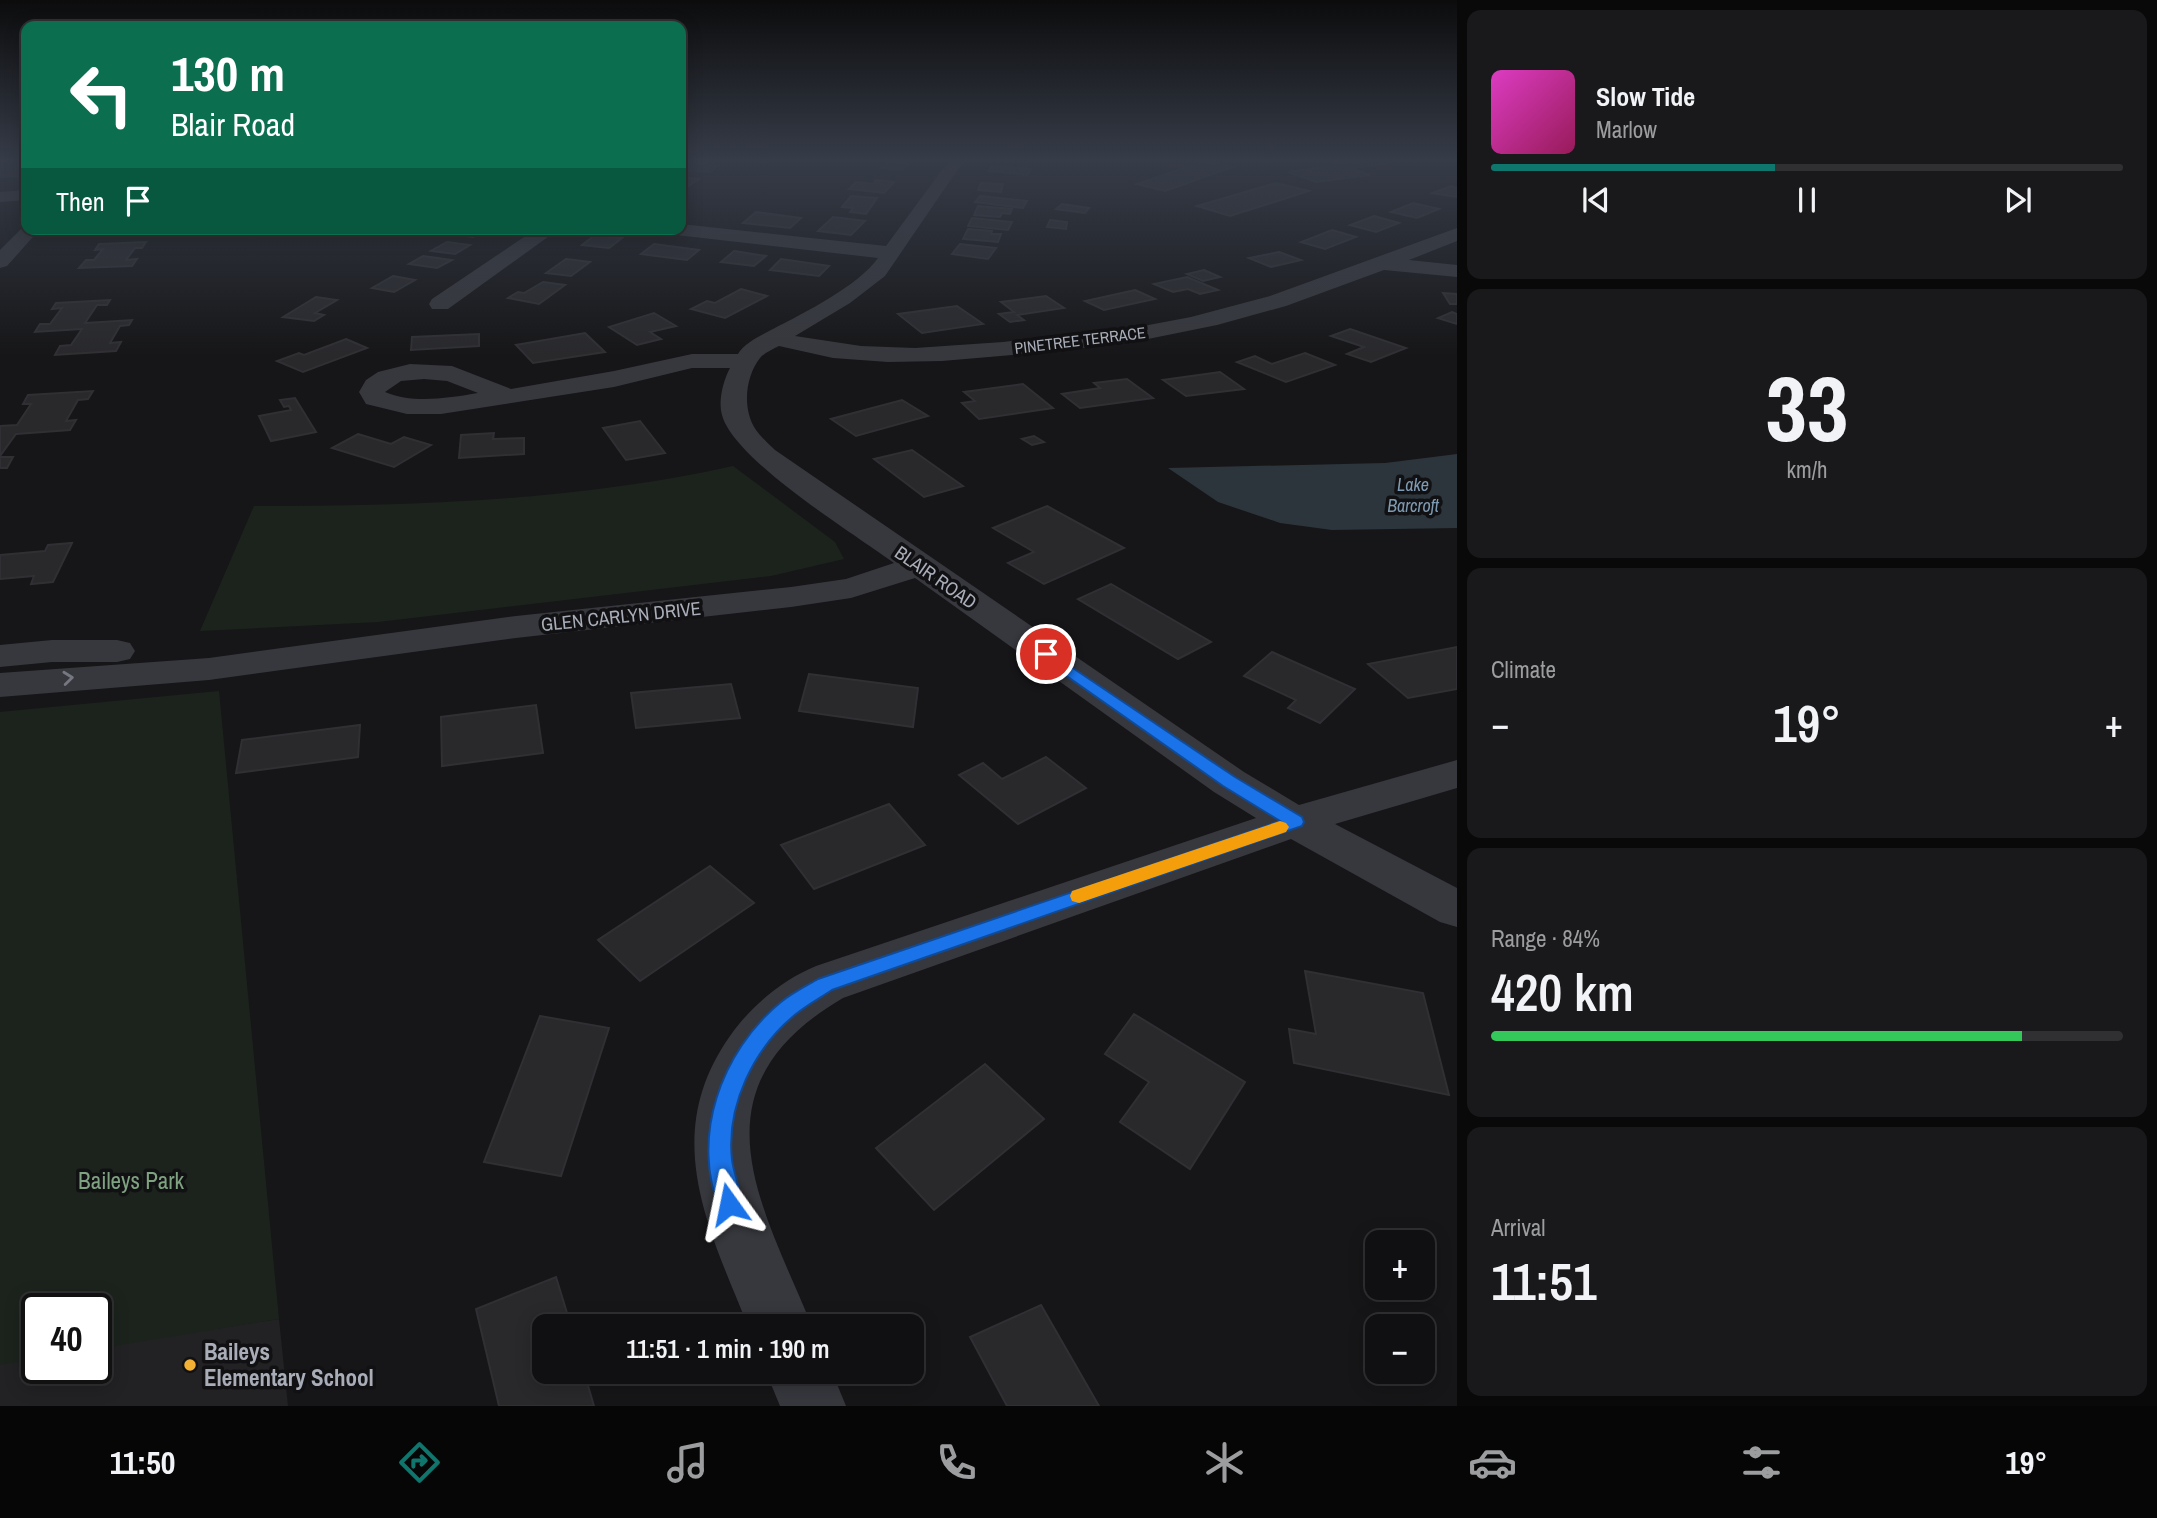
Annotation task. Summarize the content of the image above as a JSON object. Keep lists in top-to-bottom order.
{
  "streets": {
    "street": ["PINETREE TERRACE", "BLAIR ROAD", "GLEN CARLYN DRIVE"]
  },
  "crossings": [
    ["BLAIR ROAD", "GLEN CARLYN DRIVE"]
  ],
  "water": ["Lake Barcroft"],
  "parks": ["Baileys Park"],
  "places": ["Baileys Elementary School"],
  "page": {
    "turn": ["130 m", "Blair Road"],
    "song": ["Slow Tide", "Marlow"],
    "then": "Then",
    "tile": [
      ["33", "km/h"],
      "Climate",
      ["Range · 84%", "420 km"],
      ["Arrival", "11:51"]
    ],
    "heat": ["−", "19°", "+"],
    "map_buttons": ["+", "−"],
    "limit": "40",
    "trip": "11:51 · 1 min · 190 m",
    "tabs": ["11:50", "19°"]
  }
}
